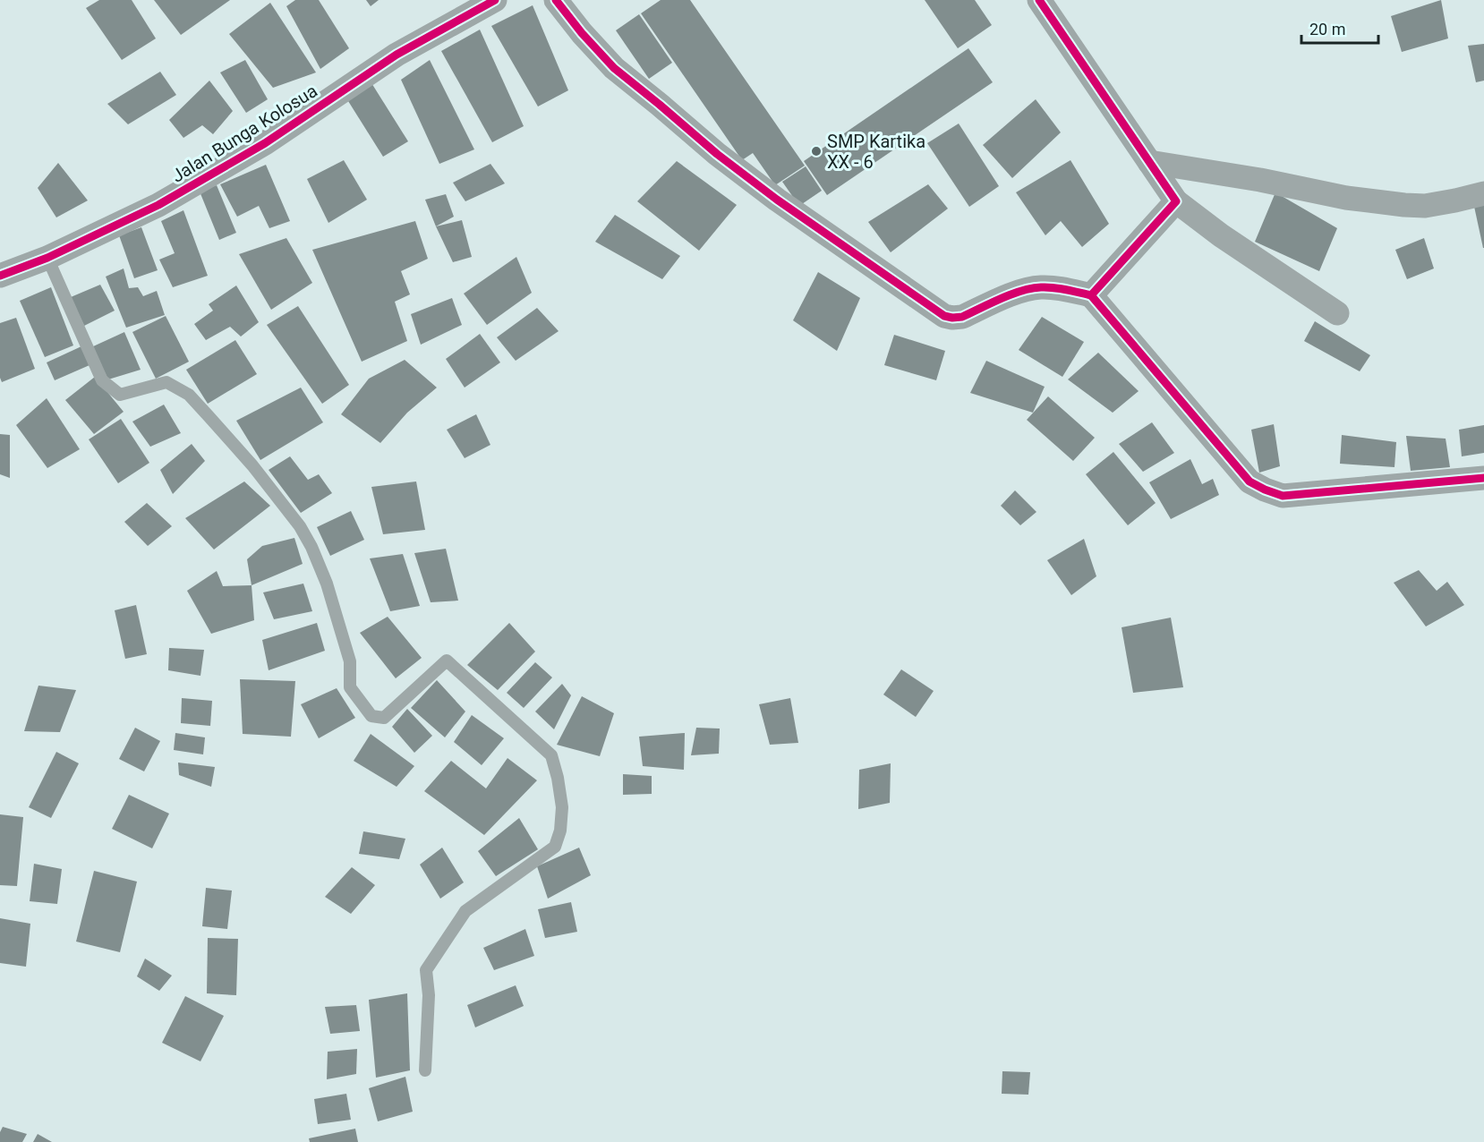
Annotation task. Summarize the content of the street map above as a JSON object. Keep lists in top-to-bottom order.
{
  "streets": {
    "street": ["Jalan Bunga Kolosua"]
  },
  "places": ["SMP Kartika XX - 6"],
  "scale_bar": "20 m"
}
